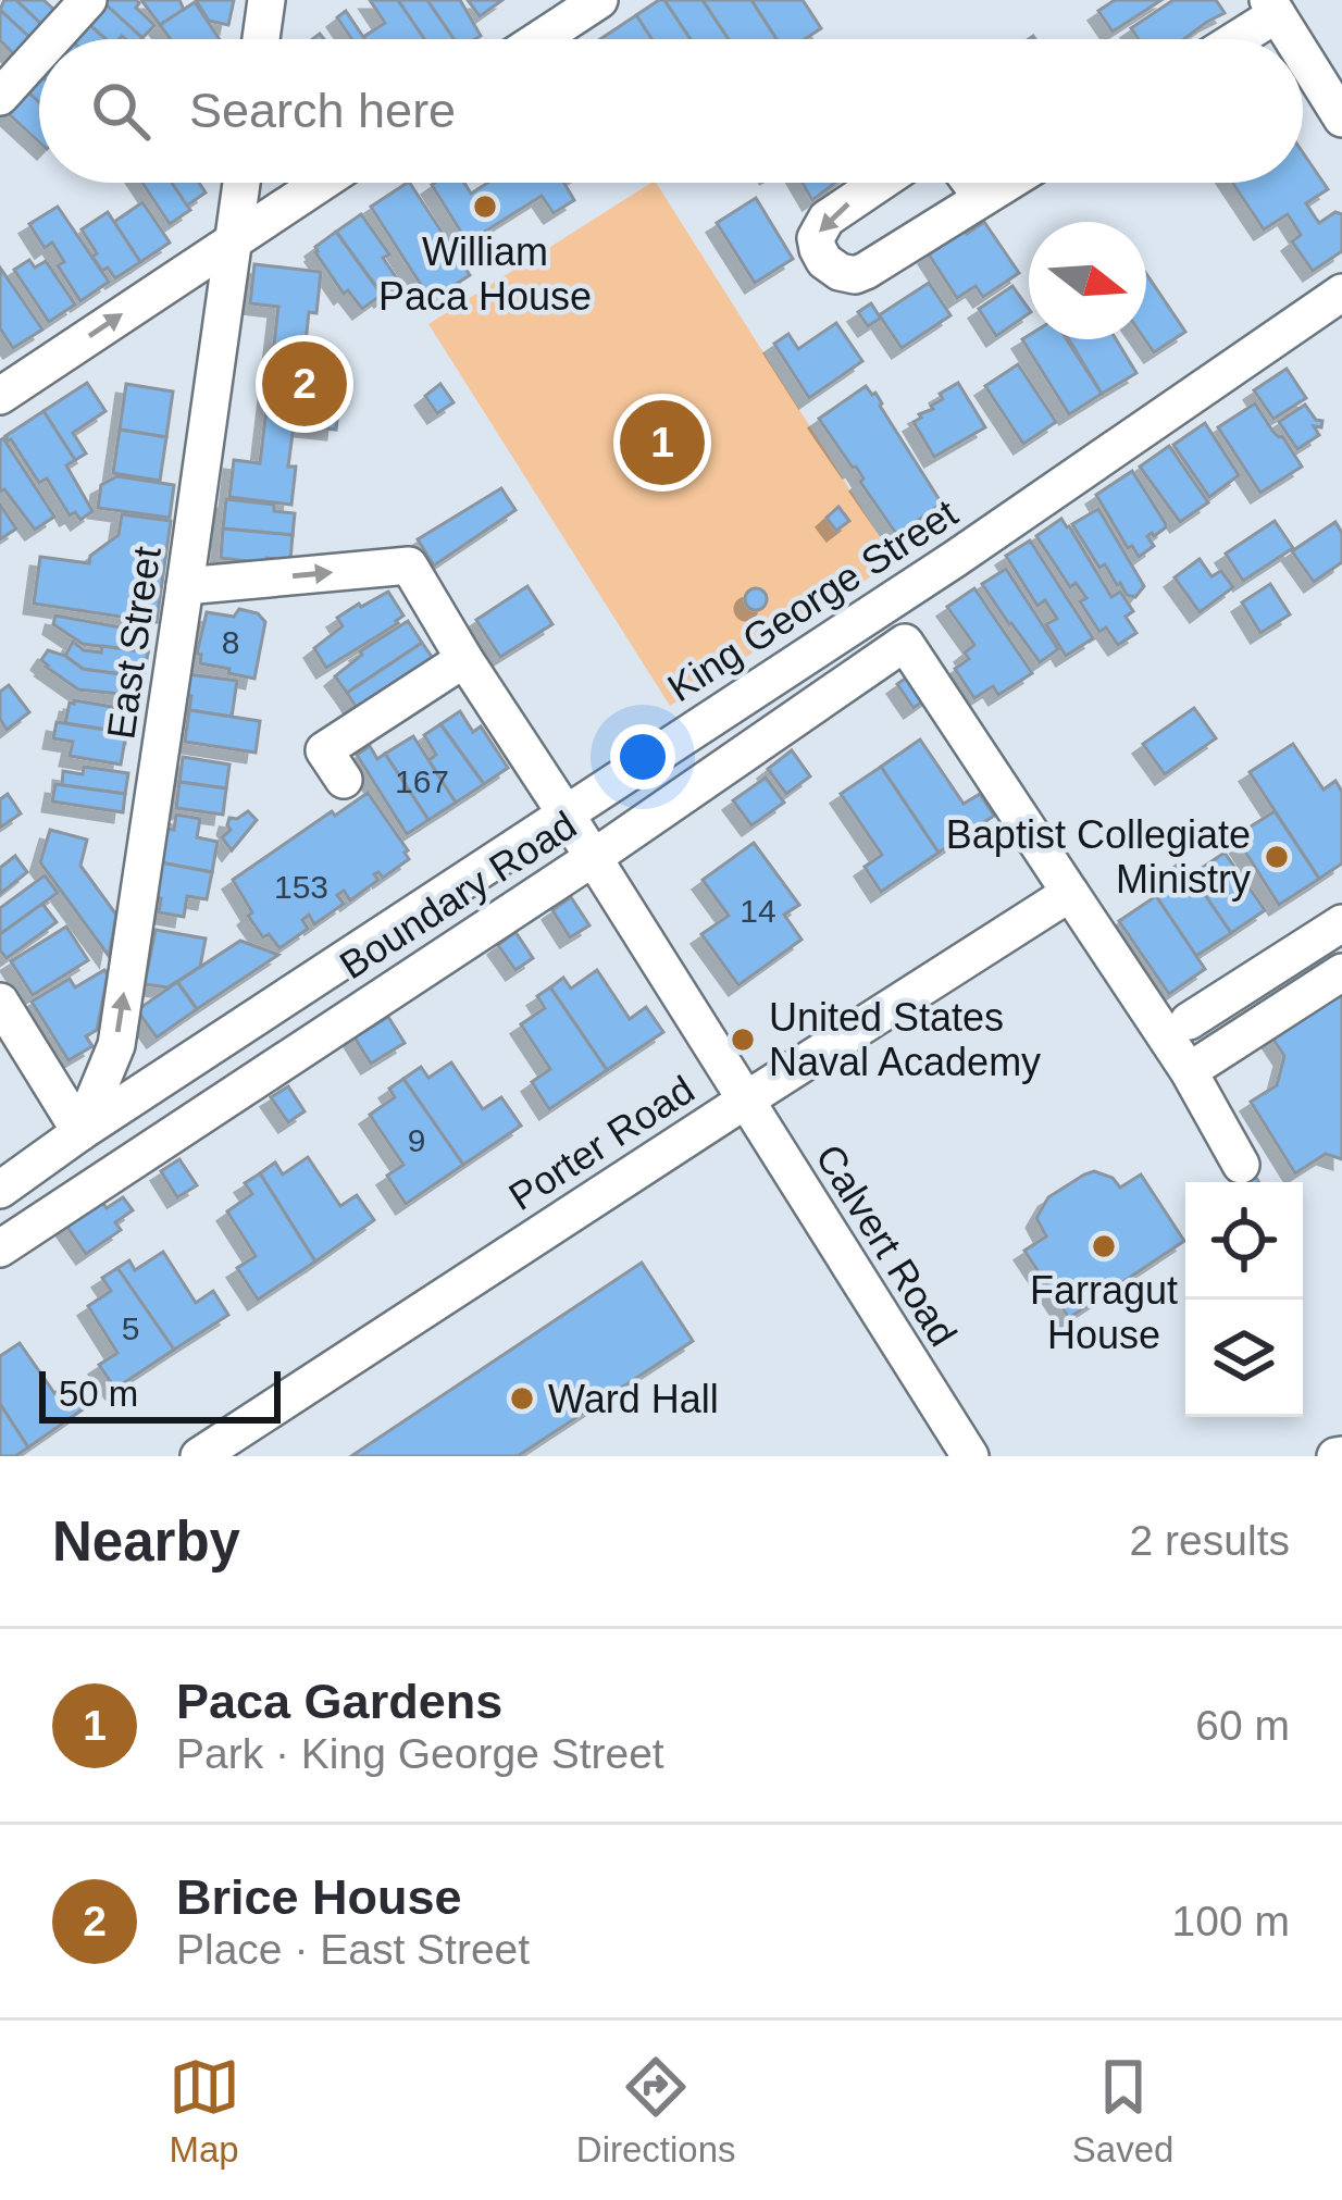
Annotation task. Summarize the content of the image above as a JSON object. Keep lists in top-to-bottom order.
{
  "streets": {
    "street": [
      "King George Street",
      "East Street",
      "Boundary Road",
      "Porter Road",
      "Calvert Road"
    ]
  },
  "crossings": [
    ["King George Street", "East Street"],
    ["King George Street", "Calvert Road"],
    ["East Street", "Calvert Road"],
    ["Boundary Road", "Porter Road"],
    ["Boundary Road", "Calvert Road"],
    ["Porter Road", "Calvert Road"]
  ],
  "one_way": ["East Street"],
  "places": [
    "William Paca House",
    "Baptist Collegiate Ministry",
    "United States Naval Academy",
    "Farragut House",
    "Ward Hall"
  ],
  "house_numbers": [
    "8",
    "167",
    "153",
    "14",
    "9",
    "5"
  ],
  "scale_bar": "50 m",
  "north": "right",
  "page": {
    "search": "Search here",
    "pins": ["2", "1"],
    "scale": "50 m",
    "heading": ["Nearby", "2 results"],
    "list": [
      {
        "mark": "1",
        "name": "Paca Gardens",
        "note": "Park · King George Street",
        "value": "60 m"
      },
      {
        "mark": "2",
        "name": "Brice House",
        "note": "Place · East Street",
        "value": "100 m"
      }
    ],
    "nav": ["Map", "Directions", "Saved"]
  }
}
